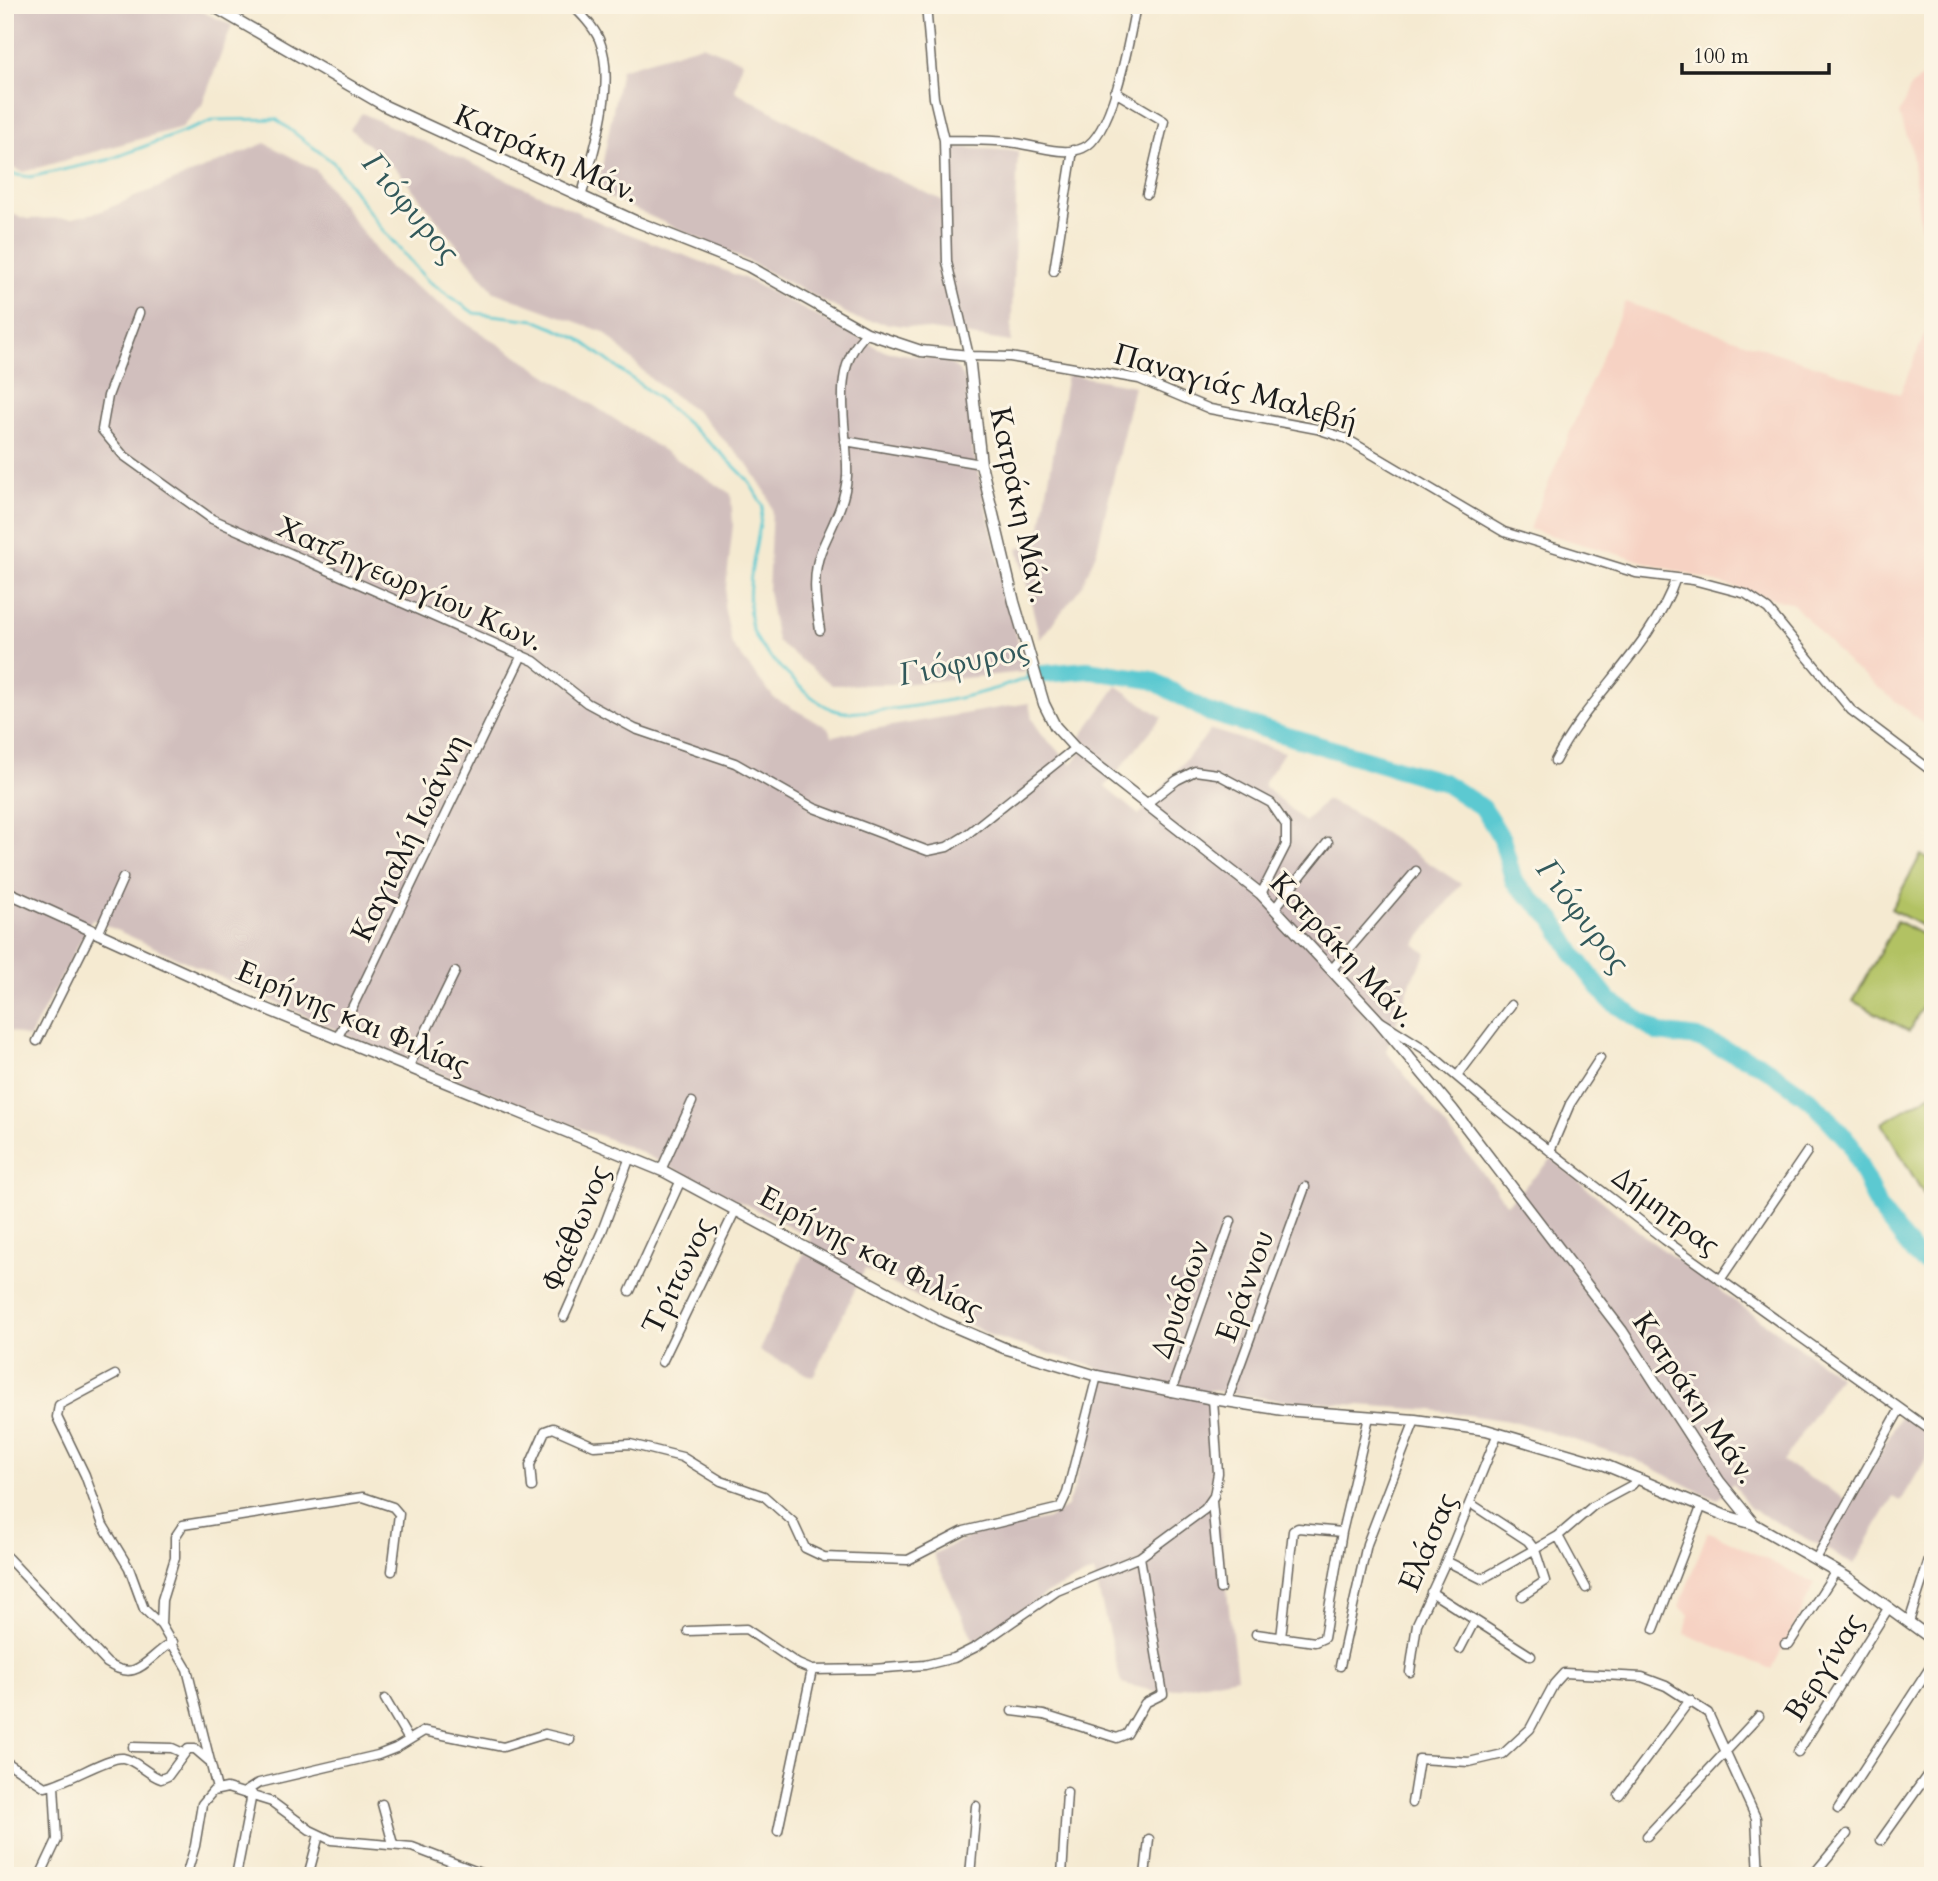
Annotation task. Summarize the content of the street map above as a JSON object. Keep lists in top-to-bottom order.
{
  "streets": {
    "street": [
      "Κατράκη Μάν.",
      "Παναγιάς Μαλεβή",
      "Χατζηγεωργίου Κων.",
      "Καγιαλή Ιωάννη",
      "Ειρήνης και Φιλίας",
      "Δήμητρας",
      "Φαέθωνος",
      "Τρίτωνος",
      "Εράννου",
      "Δρυάδων",
      "Ελάσας",
      "Βεργίνας"
    ]
  },
  "crossings": [
    ["Κατράκη Μάν.", "Παναγιάς Μαλεβή"],
    ["Κατράκη Μάν.", "Χατζηγεωργίου Κων."],
    ["Κατράκη Μάν.", "Ειρήνης και Φιλίας"],
    ["Κατράκη Μάν.", "Δήμητρας"],
    ["Χατζηγεωργίου Κων.", "Καγιαλή Ιωάννη"],
    ["Καγιαλή Ιωάννη", "Ειρήνης και Φιλίας"],
    ["Ειρήνης και Φιλίας", "Φαέθωνος"],
    ["Ειρήνης και Φιλίας", "Τρίτωνος"],
    ["Ειρήνης και Φιλίας", "Εράννου"],
    ["Ειρήνης και Φιλίας", "Δρυάδων"],
    ["Ειρήνης και Φιλίας", "Ελάσας"]
  ],
  "water": ["Γιόφυρος"],
  "scale_bar": "100 m"
}
